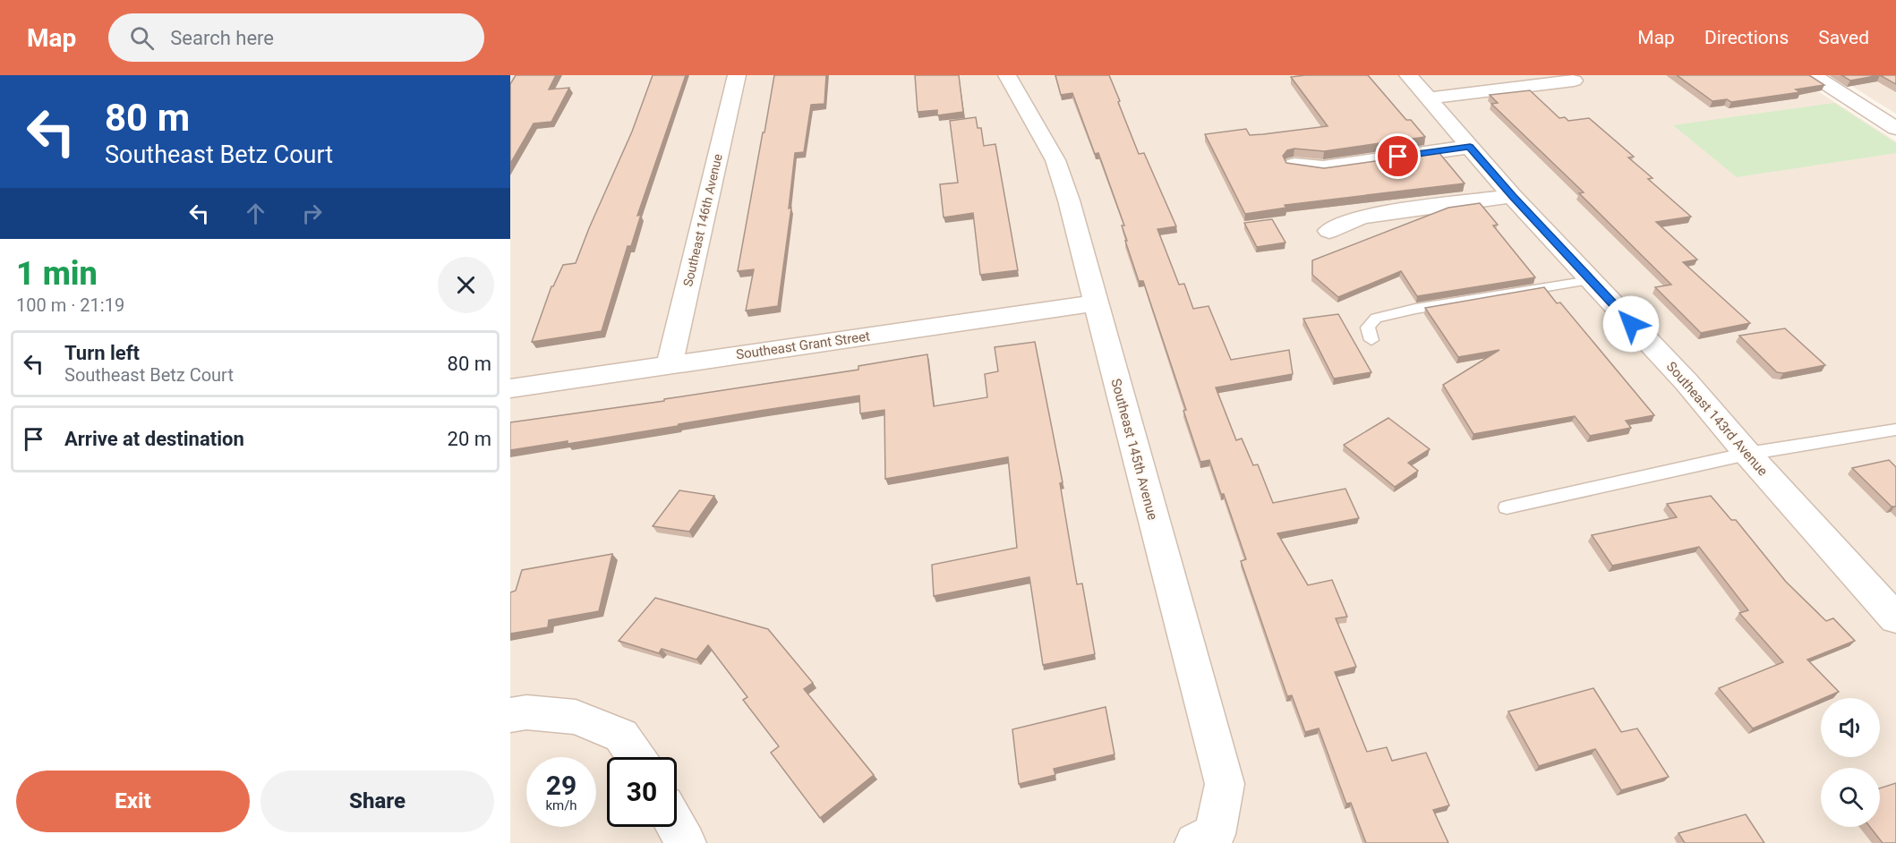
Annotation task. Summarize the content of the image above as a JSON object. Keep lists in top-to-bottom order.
{
  "streets": {
    "street": [
      "Southeast 146th Avenue",
      "Southeast Grant Street",
      "Southeast 143rd Avenue",
      "Southeast 145th Avenue"
    ]
  },
  "crossings": [
    ["Southeast 146th Avenue", "Southeast Grant Street"],
    ["Southeast Grant Street", "Southeast 145th Avenue"]
  ],
  "page": {
    "header": "Map",
    "search": "Search here",
    "nav": ["Map", "Directions", "Saved"],
    "turn": ["80 m", "Southeast Betz Court"],
    "heading": ["1 min", "100 m · 21:19"],
    "list": [
      {
        "name": "Turn left",
        "note": "Southeast Betz Court",
        "value": "80 m"
      },
      {
        "name": "Arrive at destination",
        "value": "20 m"
      }
    ],
    "speed": "29 km/h",
    "limit": "30",
    "buttons": ["Exit", "Share"]
  }
}
